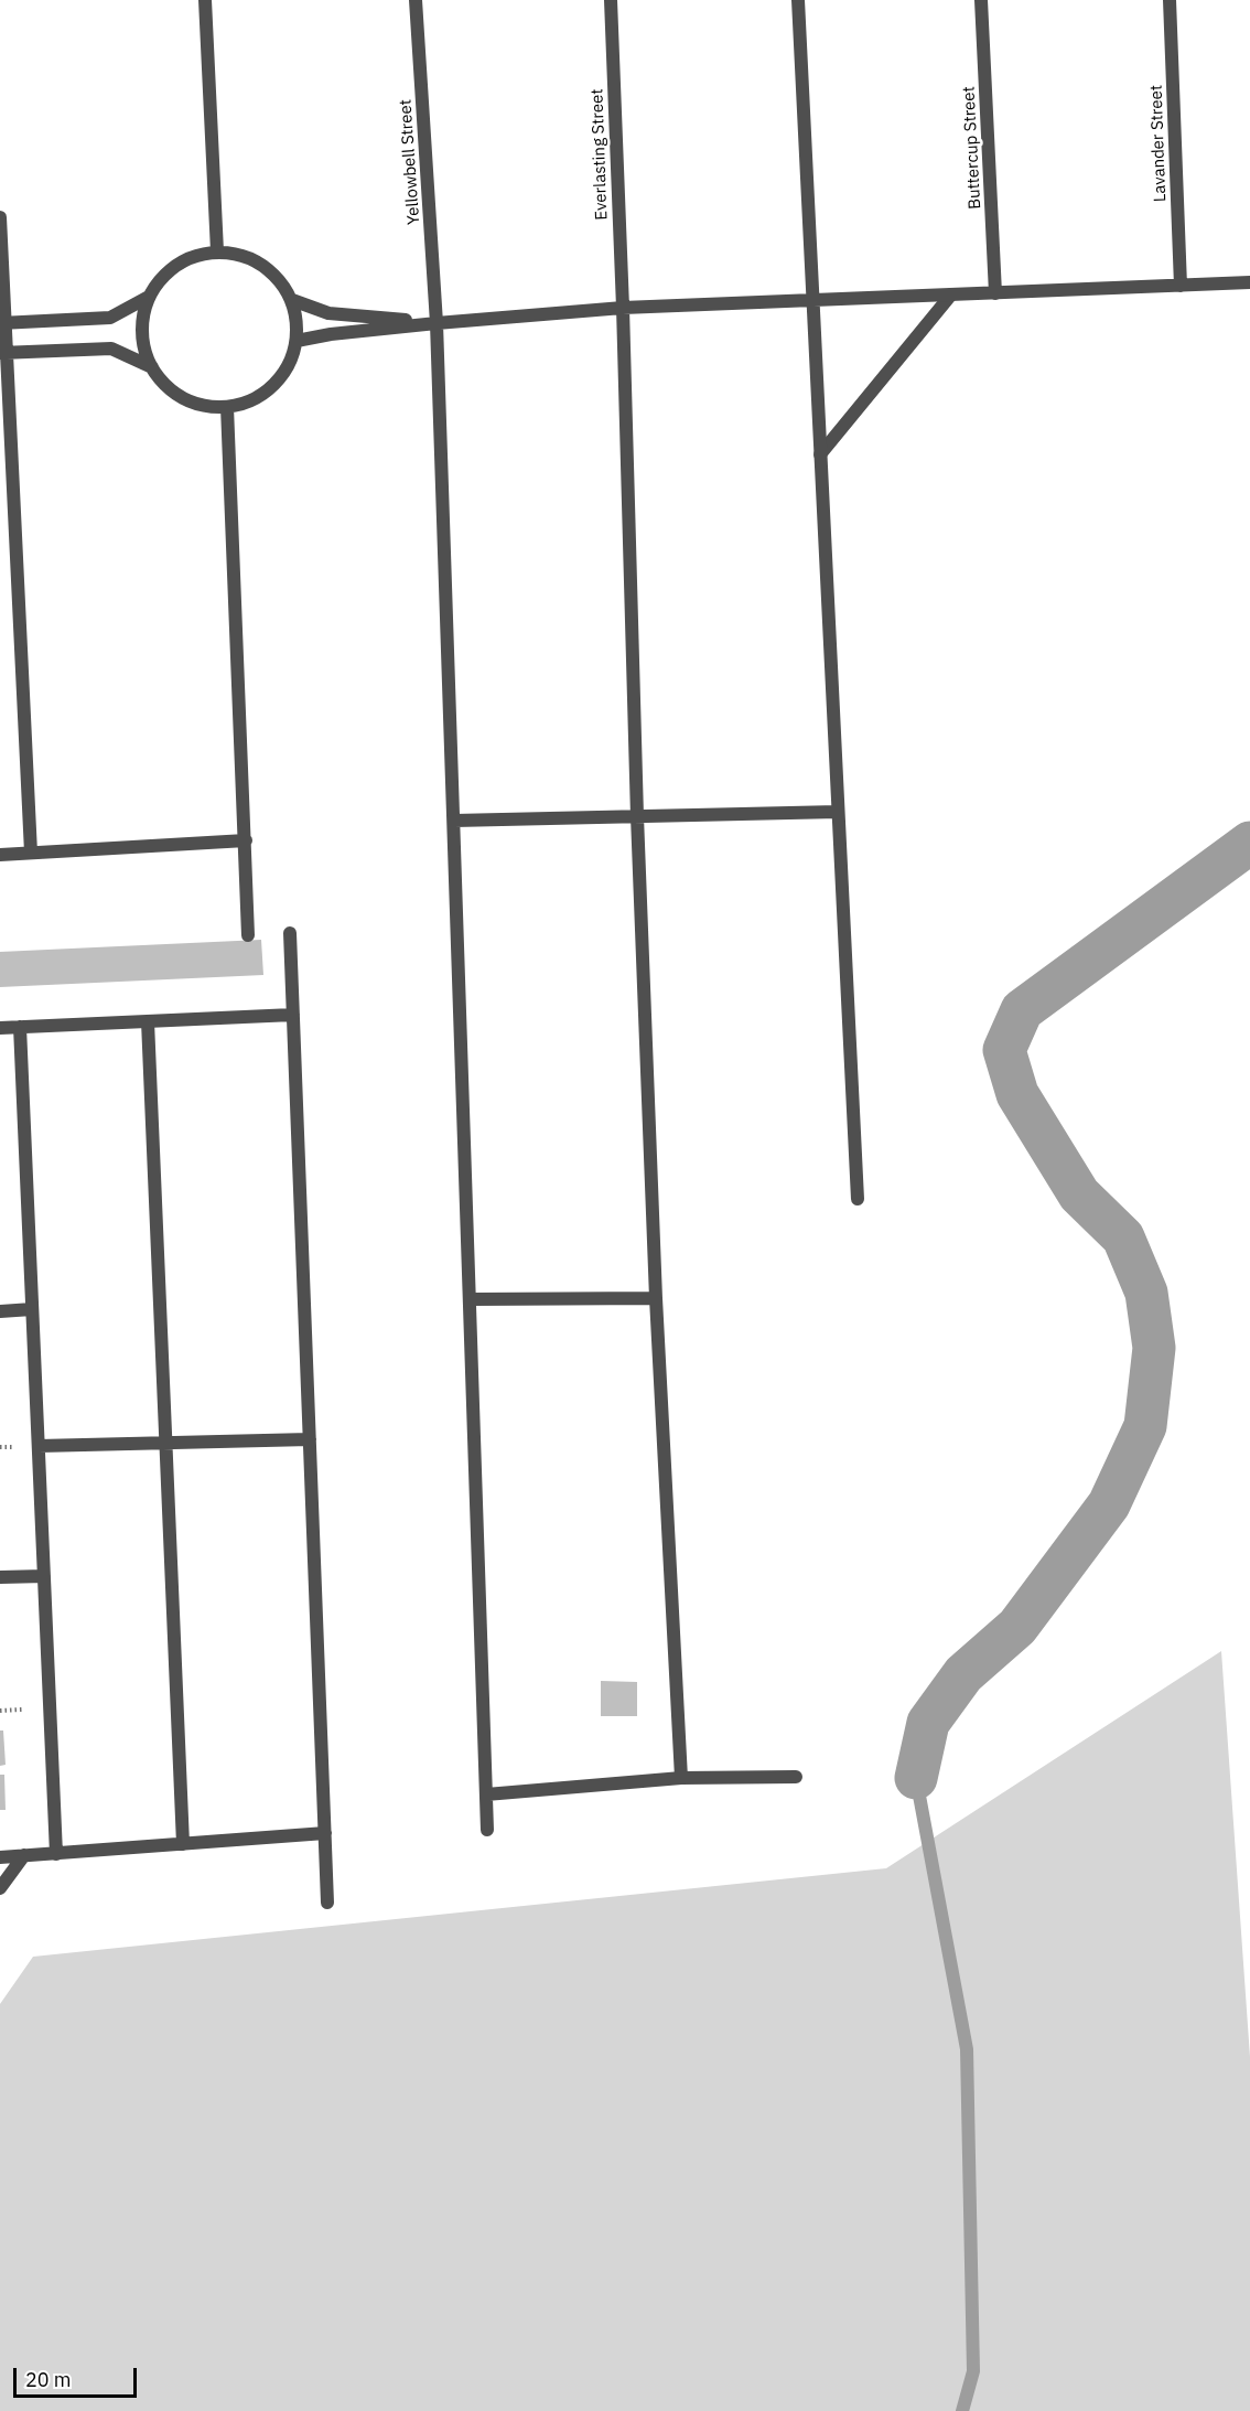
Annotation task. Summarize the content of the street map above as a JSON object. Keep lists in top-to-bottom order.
{
  "streets": {
    "street": [
      "Lavander Street",
      "Buttercup Street",
      "Everlasting Street",
      "Yellowbell Street"
    ]
  },
  "scale_bar": "20 m"
}
